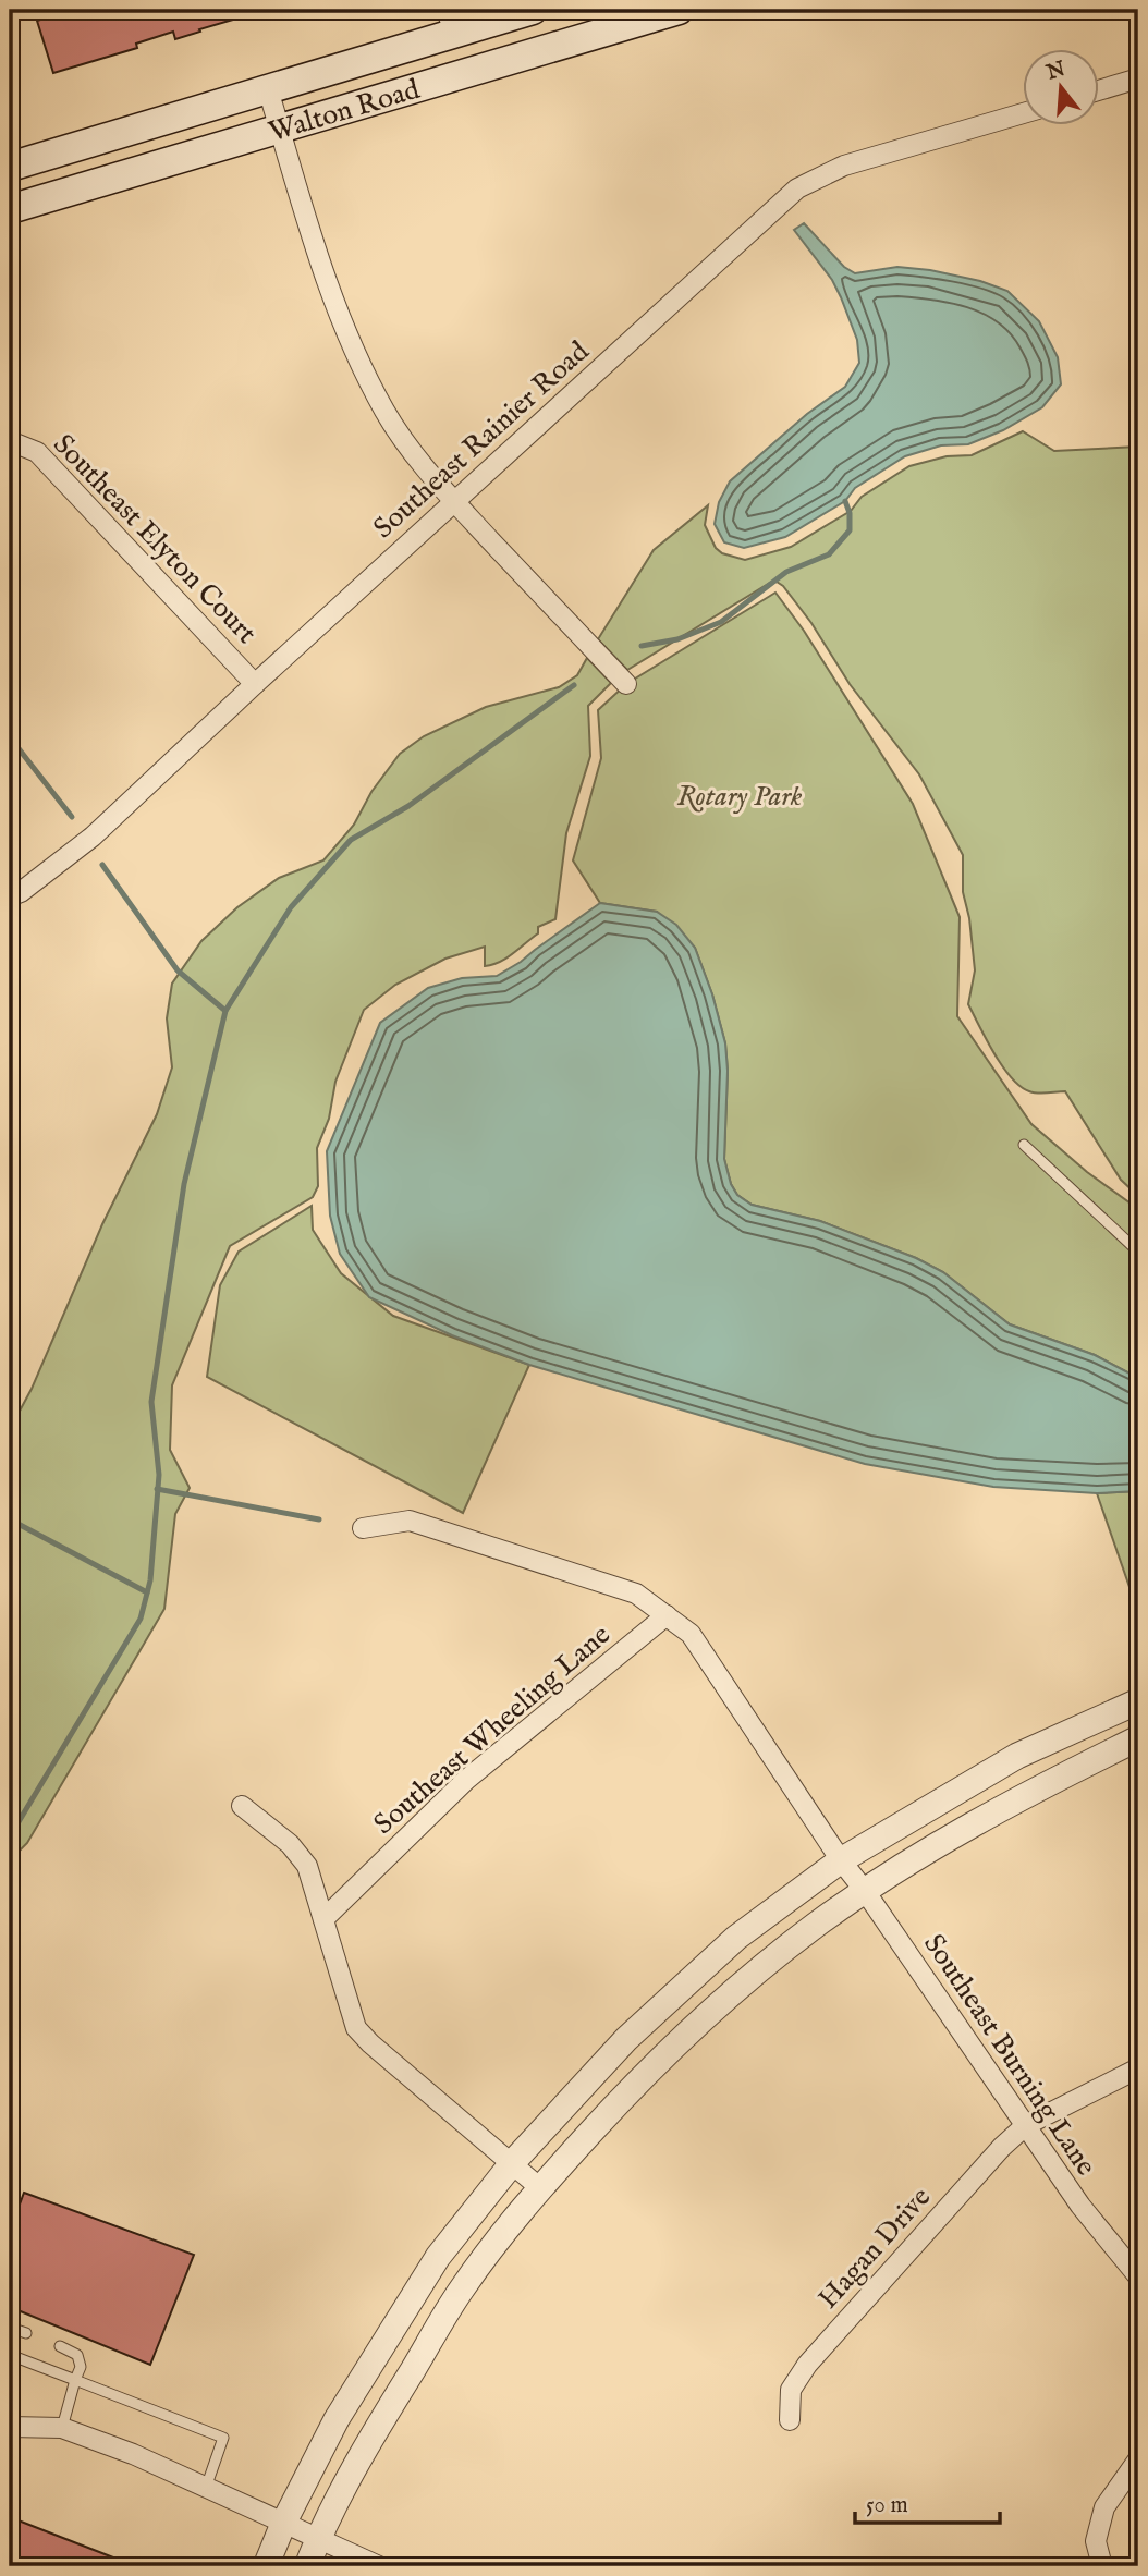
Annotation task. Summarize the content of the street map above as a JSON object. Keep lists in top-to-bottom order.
{
  "streets": {
    "main road": ["Walton Road"],
    "street": [
      "Southeast Rainier Road",
      "Southeast Elyton Court",
      "Southeast Wheeling Lane",
      "Southeast Burning Lane",
      "Hagan Drive"
    ]
  },
  "crossings": [
    ["Southeast Rainier Road", "Southeast Elyton Court"],
    ["Southeast Wheeling Lane", "Southeast Burning Lane"],
    ["Southeast Burning Lane", "Hagan Drive"]
  ],
  "parks": ["Rotary Park"],
  "scale_bar": "50 m",
  "north": "top"
}
